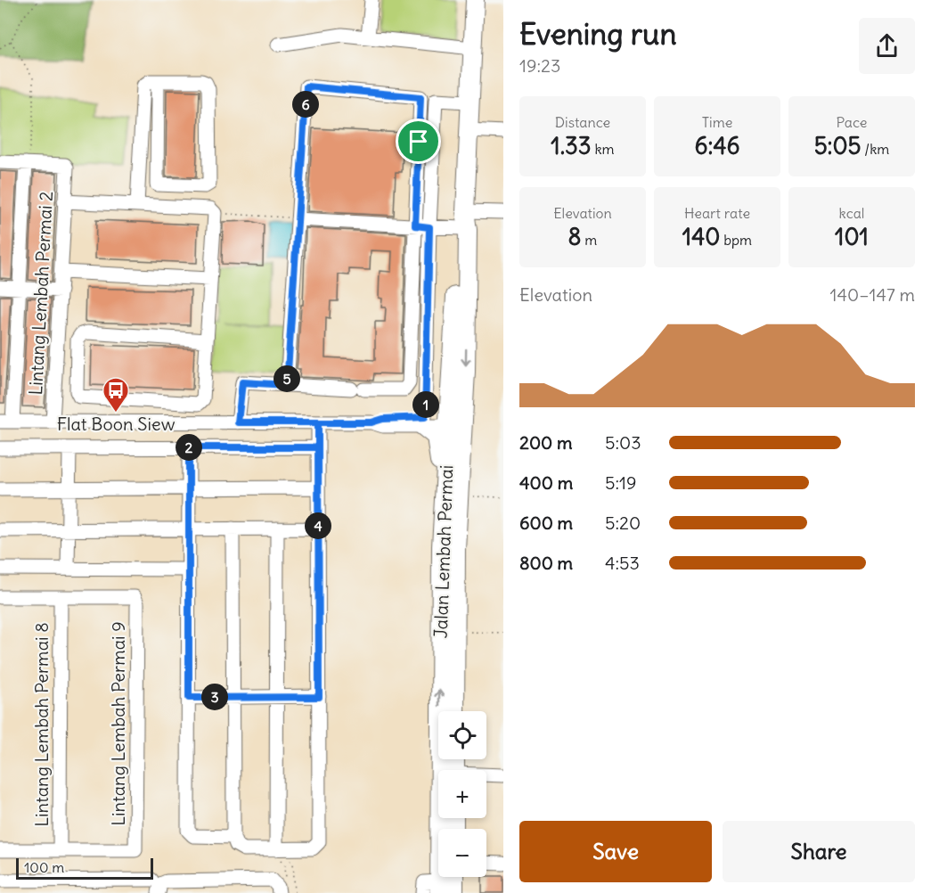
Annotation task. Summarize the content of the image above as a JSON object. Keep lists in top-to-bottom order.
{
  "streets": {
    "main road": ["Jalan Lembah Permai"],
    "street": ["Lintang Lembah Permai 2", "Lintang Lembah Permai 9", "Lintang Lembah Permai 8"]
  },
  "crossings": [
    ["Lintang Lembah Permai 9", "Lintang Lembah Permai 8"]
  ],
  "places": {
    "bus stop": ["Flat Boon Siew"]
  },
  "scale_bar": "100 m",
  "page": {
    "heading": ["Evening run", "19:23"],
    "pins": [
      "6",
      "5",
      "1",
      "2",
      "4",
      "3"
    ],
    "stats": [
      ["Distance", "1.33 km"],
      ["Time", "6:46"],
      ["Pace", "5:05 /km"],
      ["Elevation", "8 m"],
      ["Heart rate", "140 bpm"],
      ["kcal", "101"]
    ],
    "chart": ["Elevation", "140–147 m"],
    "list": [
      {
        "name": "200 m",
        "note": "5:03"
      },
      {
        "name": "400 m",
        "note": "5:19"
      },
      {
        "name": "600 m",
        "note": "5:20"
      },
      {
        "name": "800 m",
        "note": "4:53"
      }
    ],
    "map_buttons": ["+", "−"],
    "buttons": ["Save", "Share"],
    "scale": "100 m"
  }
}
